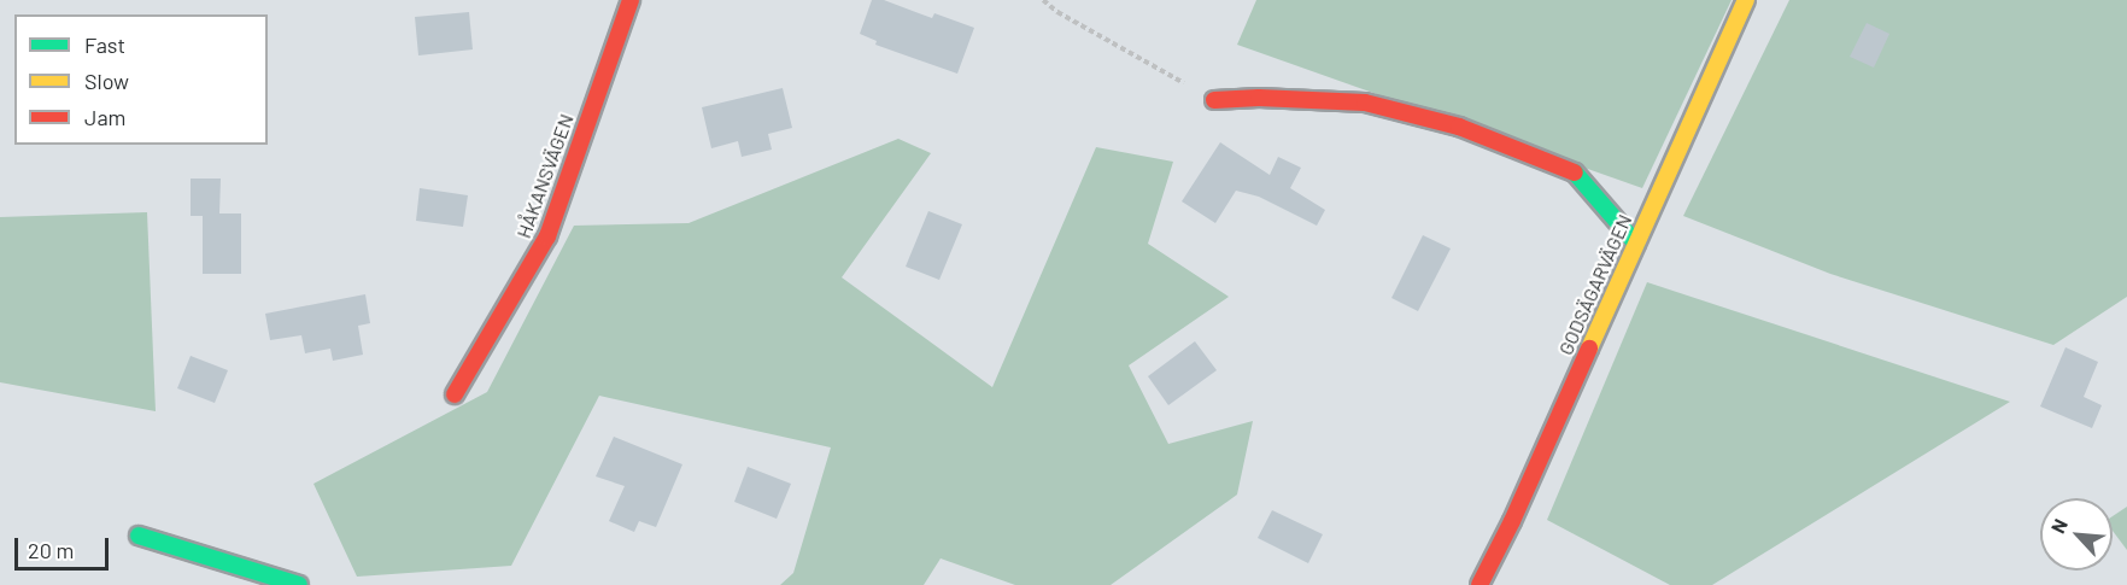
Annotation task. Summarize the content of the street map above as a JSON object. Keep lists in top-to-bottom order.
{
  "streets": {
    "street": ["HÅKANSVÄGEN", "GODSÄGARVÄGEN"]
  },
  "legend": ["Fast", "Slow", "Jam"],
  "scale_bar": "20 m",
  "north": "top left"
}
